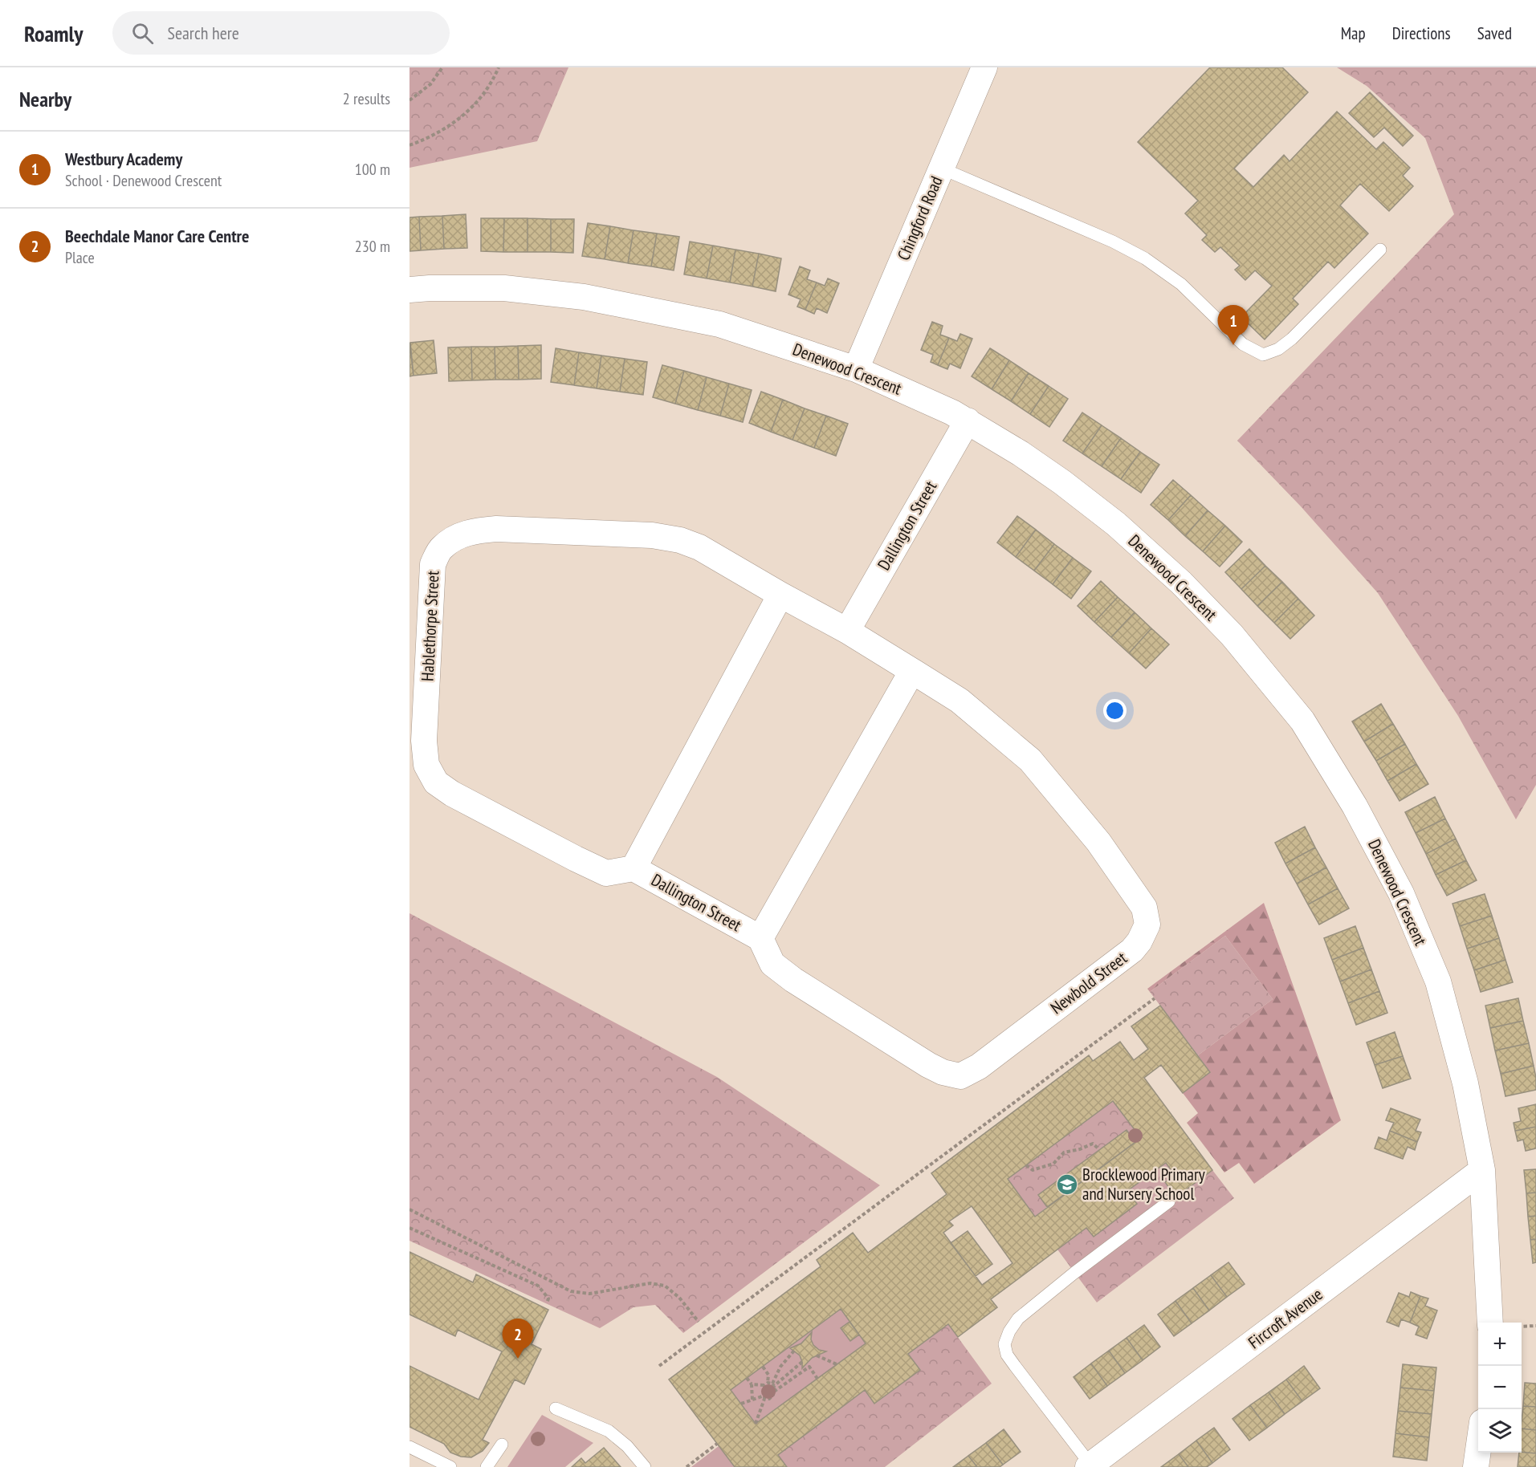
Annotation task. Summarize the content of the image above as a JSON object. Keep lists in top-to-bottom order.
{
  "streets": {
    "street": [
      "Chingford Road",
      "Denewood Crescent",
      "Dallington Street",
      "Hablethorpe Street",
      "Newbold Street",
      "Fircroft Avenue"
    ]
  },
  "crossings": [
    ["Chingford Road", "Denewood Crescent"],
    ["Denewood Crescent", "Dallington Street"],
    ["Denewood Crescent", "Fircroft Avenue"],
    ["Dallington Street", "Hablethorpe Street"],
    ["Dallington Street", "Newbold Street"]
  ],
  "places": {
    "school or university": ["Brocklewood Primary and Nursery School"]
  },
  "page": {
    "header": "Roamly",
    "search": "Search here",
    "nav": ["Map", "Directions", "Saved"],
    "heading": ["Nearby", "2 results"],
    "list": [
      {
        "mark": "1",
        "name": "Westbury Academy",
        "note": "School · Denewood Crescent",
        "value": "100 m"
      },
      {
        "mark": "2",
        "name": "Beechdale Manor Care Centre",
        "note": "Place",
        "value": "230 m"
      }
    ],
    "pins": ["1", "2"],
    "map_buttons": ["+", "−"]
  }
}
